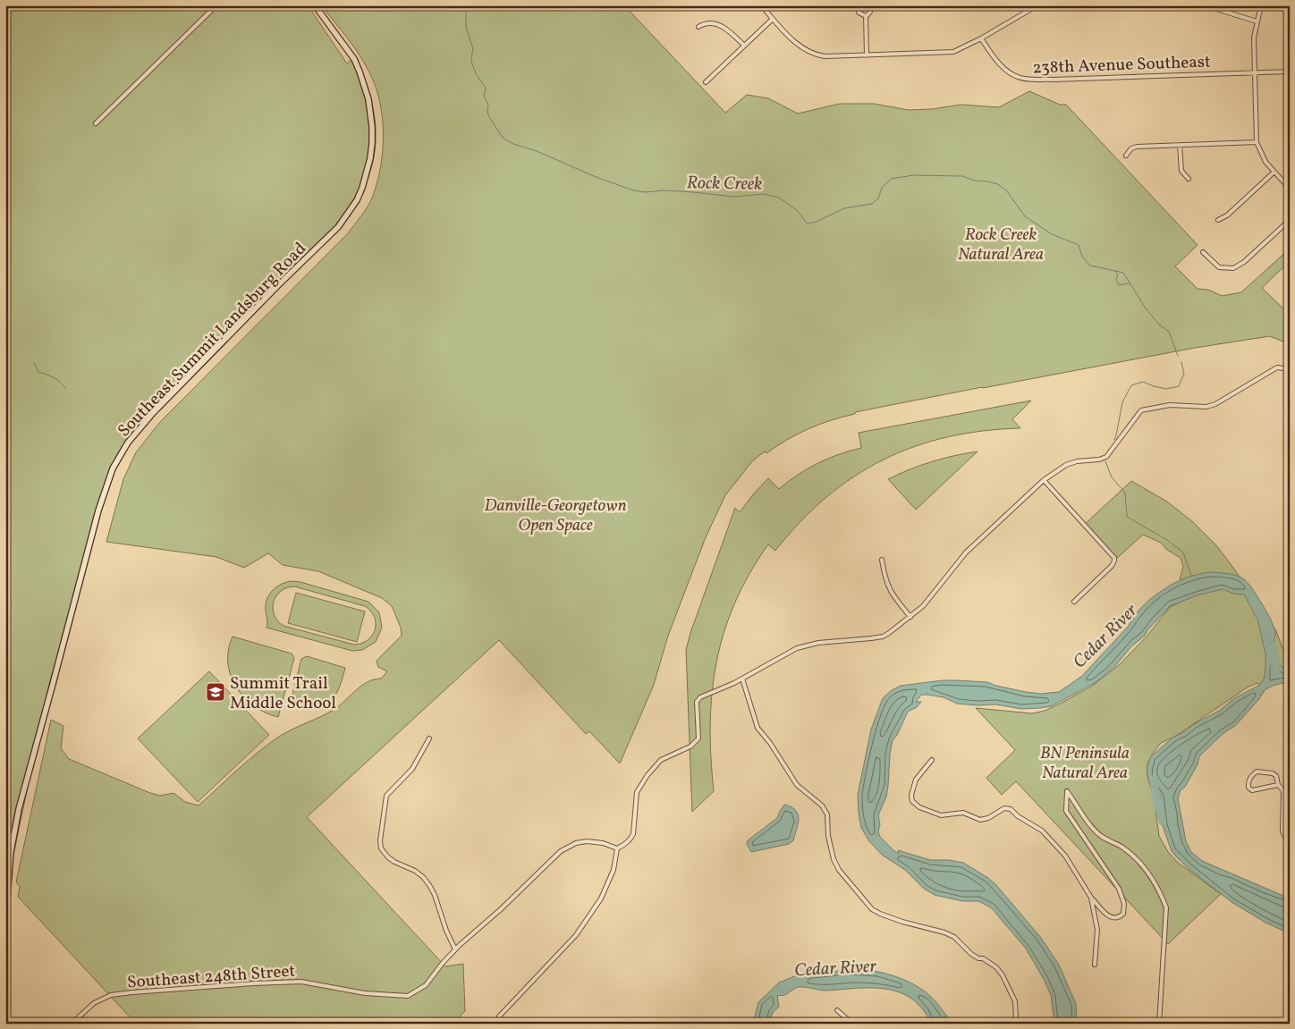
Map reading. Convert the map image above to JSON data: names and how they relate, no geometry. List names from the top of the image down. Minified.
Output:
{"streets":{"street":["238th Avenue Southeast","Southeast Summit Landsburg Road","Southeast 248th Street"]},"water":["Rock Creek","Cedar River"],"parks":["Rock Creek Natural Area","Danville-Georgetown Open Space","BN Peninsula Natural Area"],"places":{"school or university":["Summit Trail Middle School"]}}
